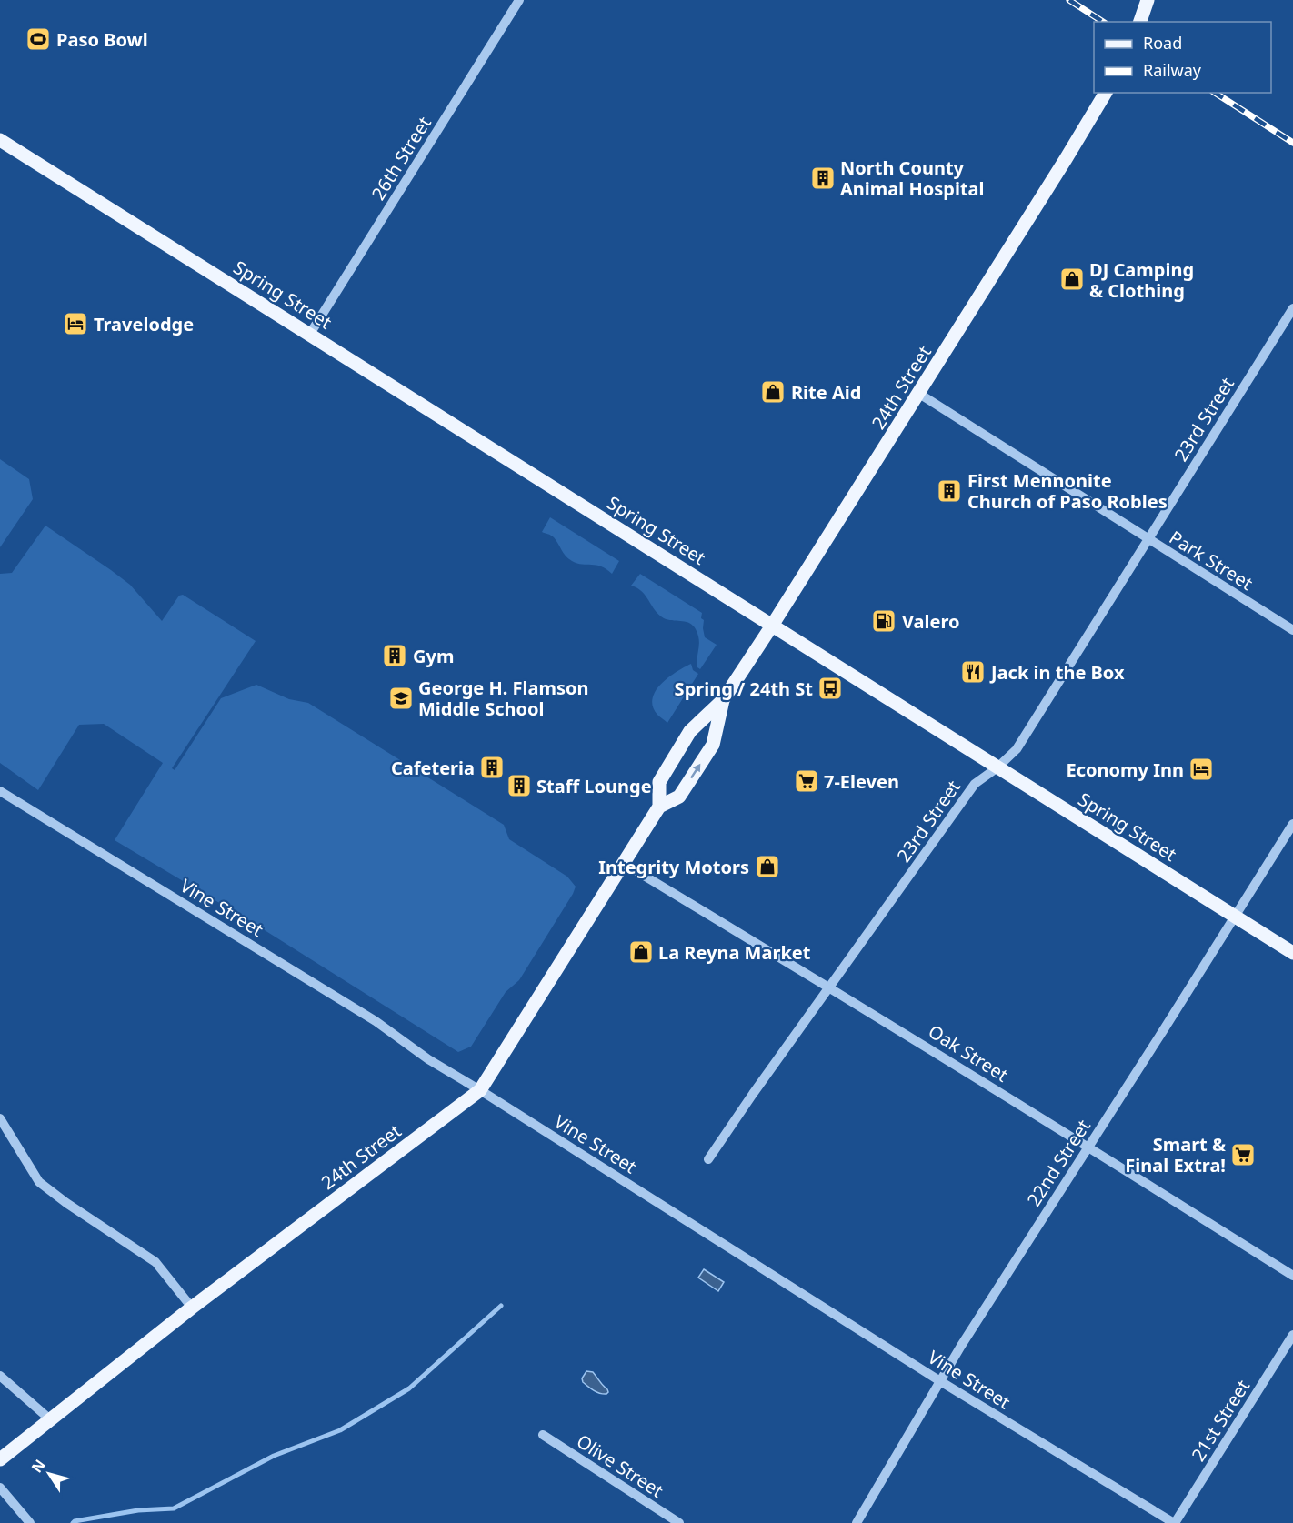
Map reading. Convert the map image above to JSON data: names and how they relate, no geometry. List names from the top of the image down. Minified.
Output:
{"streets":{"main road":["Spring Street","24th Street"],"street":["26th Street","23rd Street","Park Street","Vine Street","Oak Street","22nd Street","21st Street","Olive Street"]},"crossings":[["26th Street","Spring Street"],["Spring Street","24th Street"],["Spring Street","23rd Street"],["Spring Street","22nd Street"],["24th Street","Park Street"],["24th Street","Vine Street"],["24th Street","Oak Street"],["23rd Street","Park Street"],["23rd Street","Oak Street"],["Vine Street","22nd Street"],["Vine Street","21st Street"],["Oak Street","22nd Street"]],"places":{"sports":["Paso Bowl"],"building":["North County Animal Hospital","First Mennonite Church of Paso Robles","Gym","Cafeteria","Staff Lounge"],"shop":["DJ Camping & Clothing","Rite Aid","Integrity Motors","La Reyna Market"],"hotel":["Travelodge","Economy Inn"],"fuel station":["Valero"],"restaurant":["Jack in the Box"],"bus stop":["Spring / 24th St"],"school or university":["George H. Flamson Middle School"],"supermarket":["7-Eleven","Smart & Final Extra!"]},"legend":["Road","Railway"],"north":"top left"}
